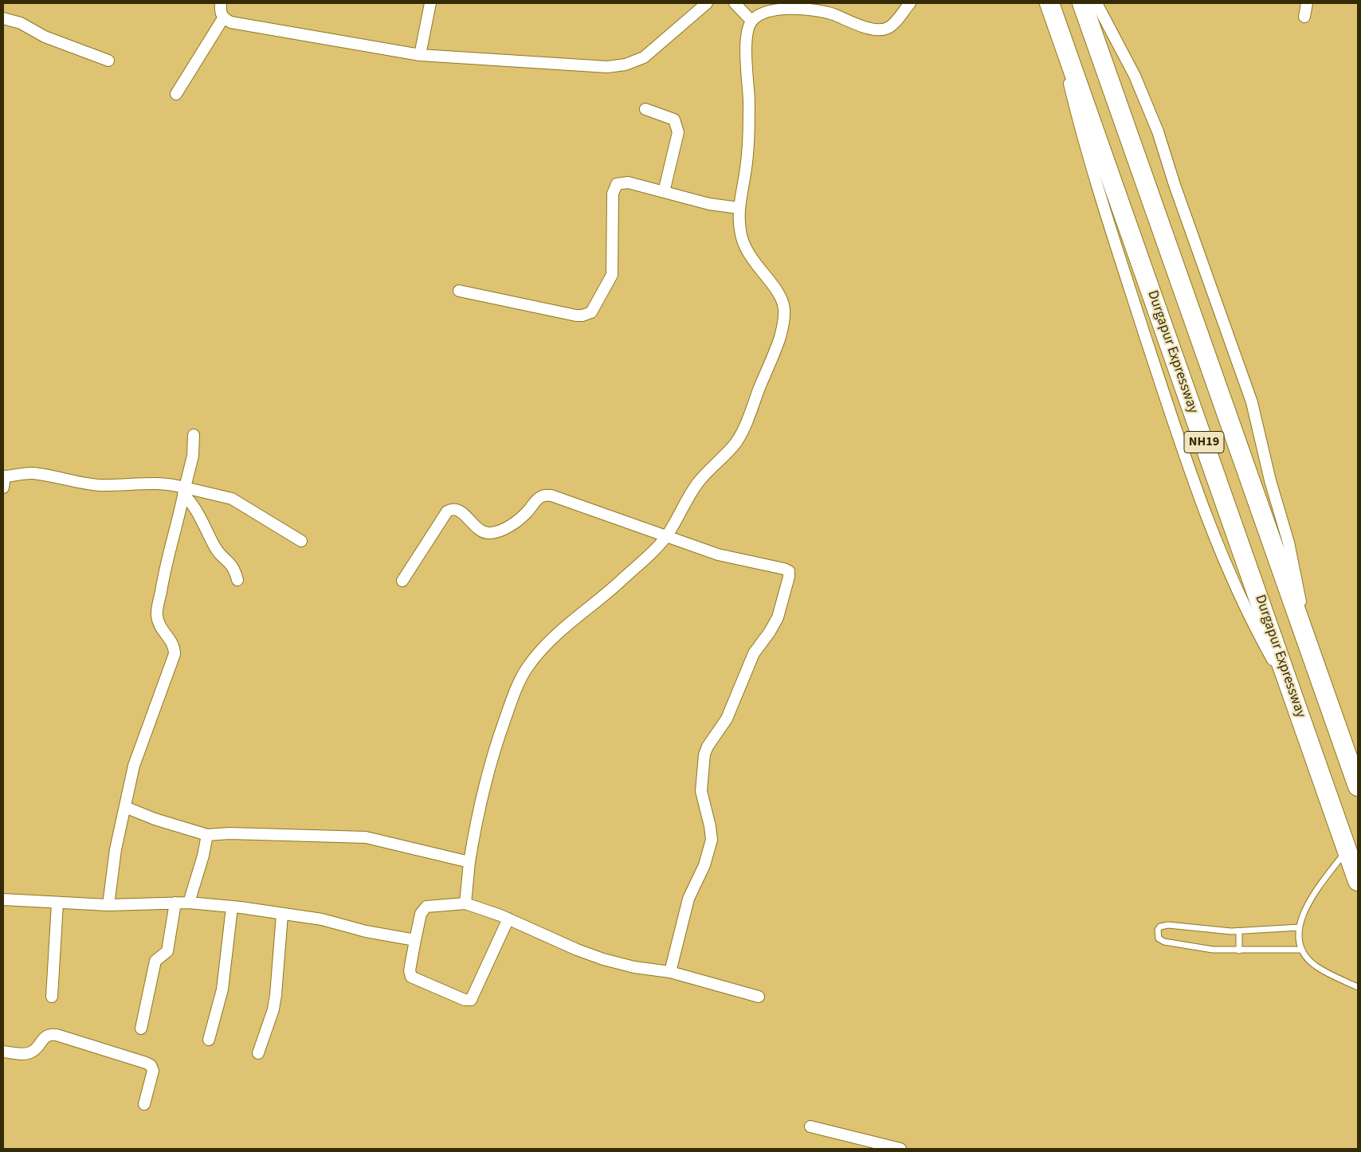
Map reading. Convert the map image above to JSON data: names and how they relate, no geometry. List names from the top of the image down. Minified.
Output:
{"streets":{"highway":["Durgapur Expressway","NH19"]}}
